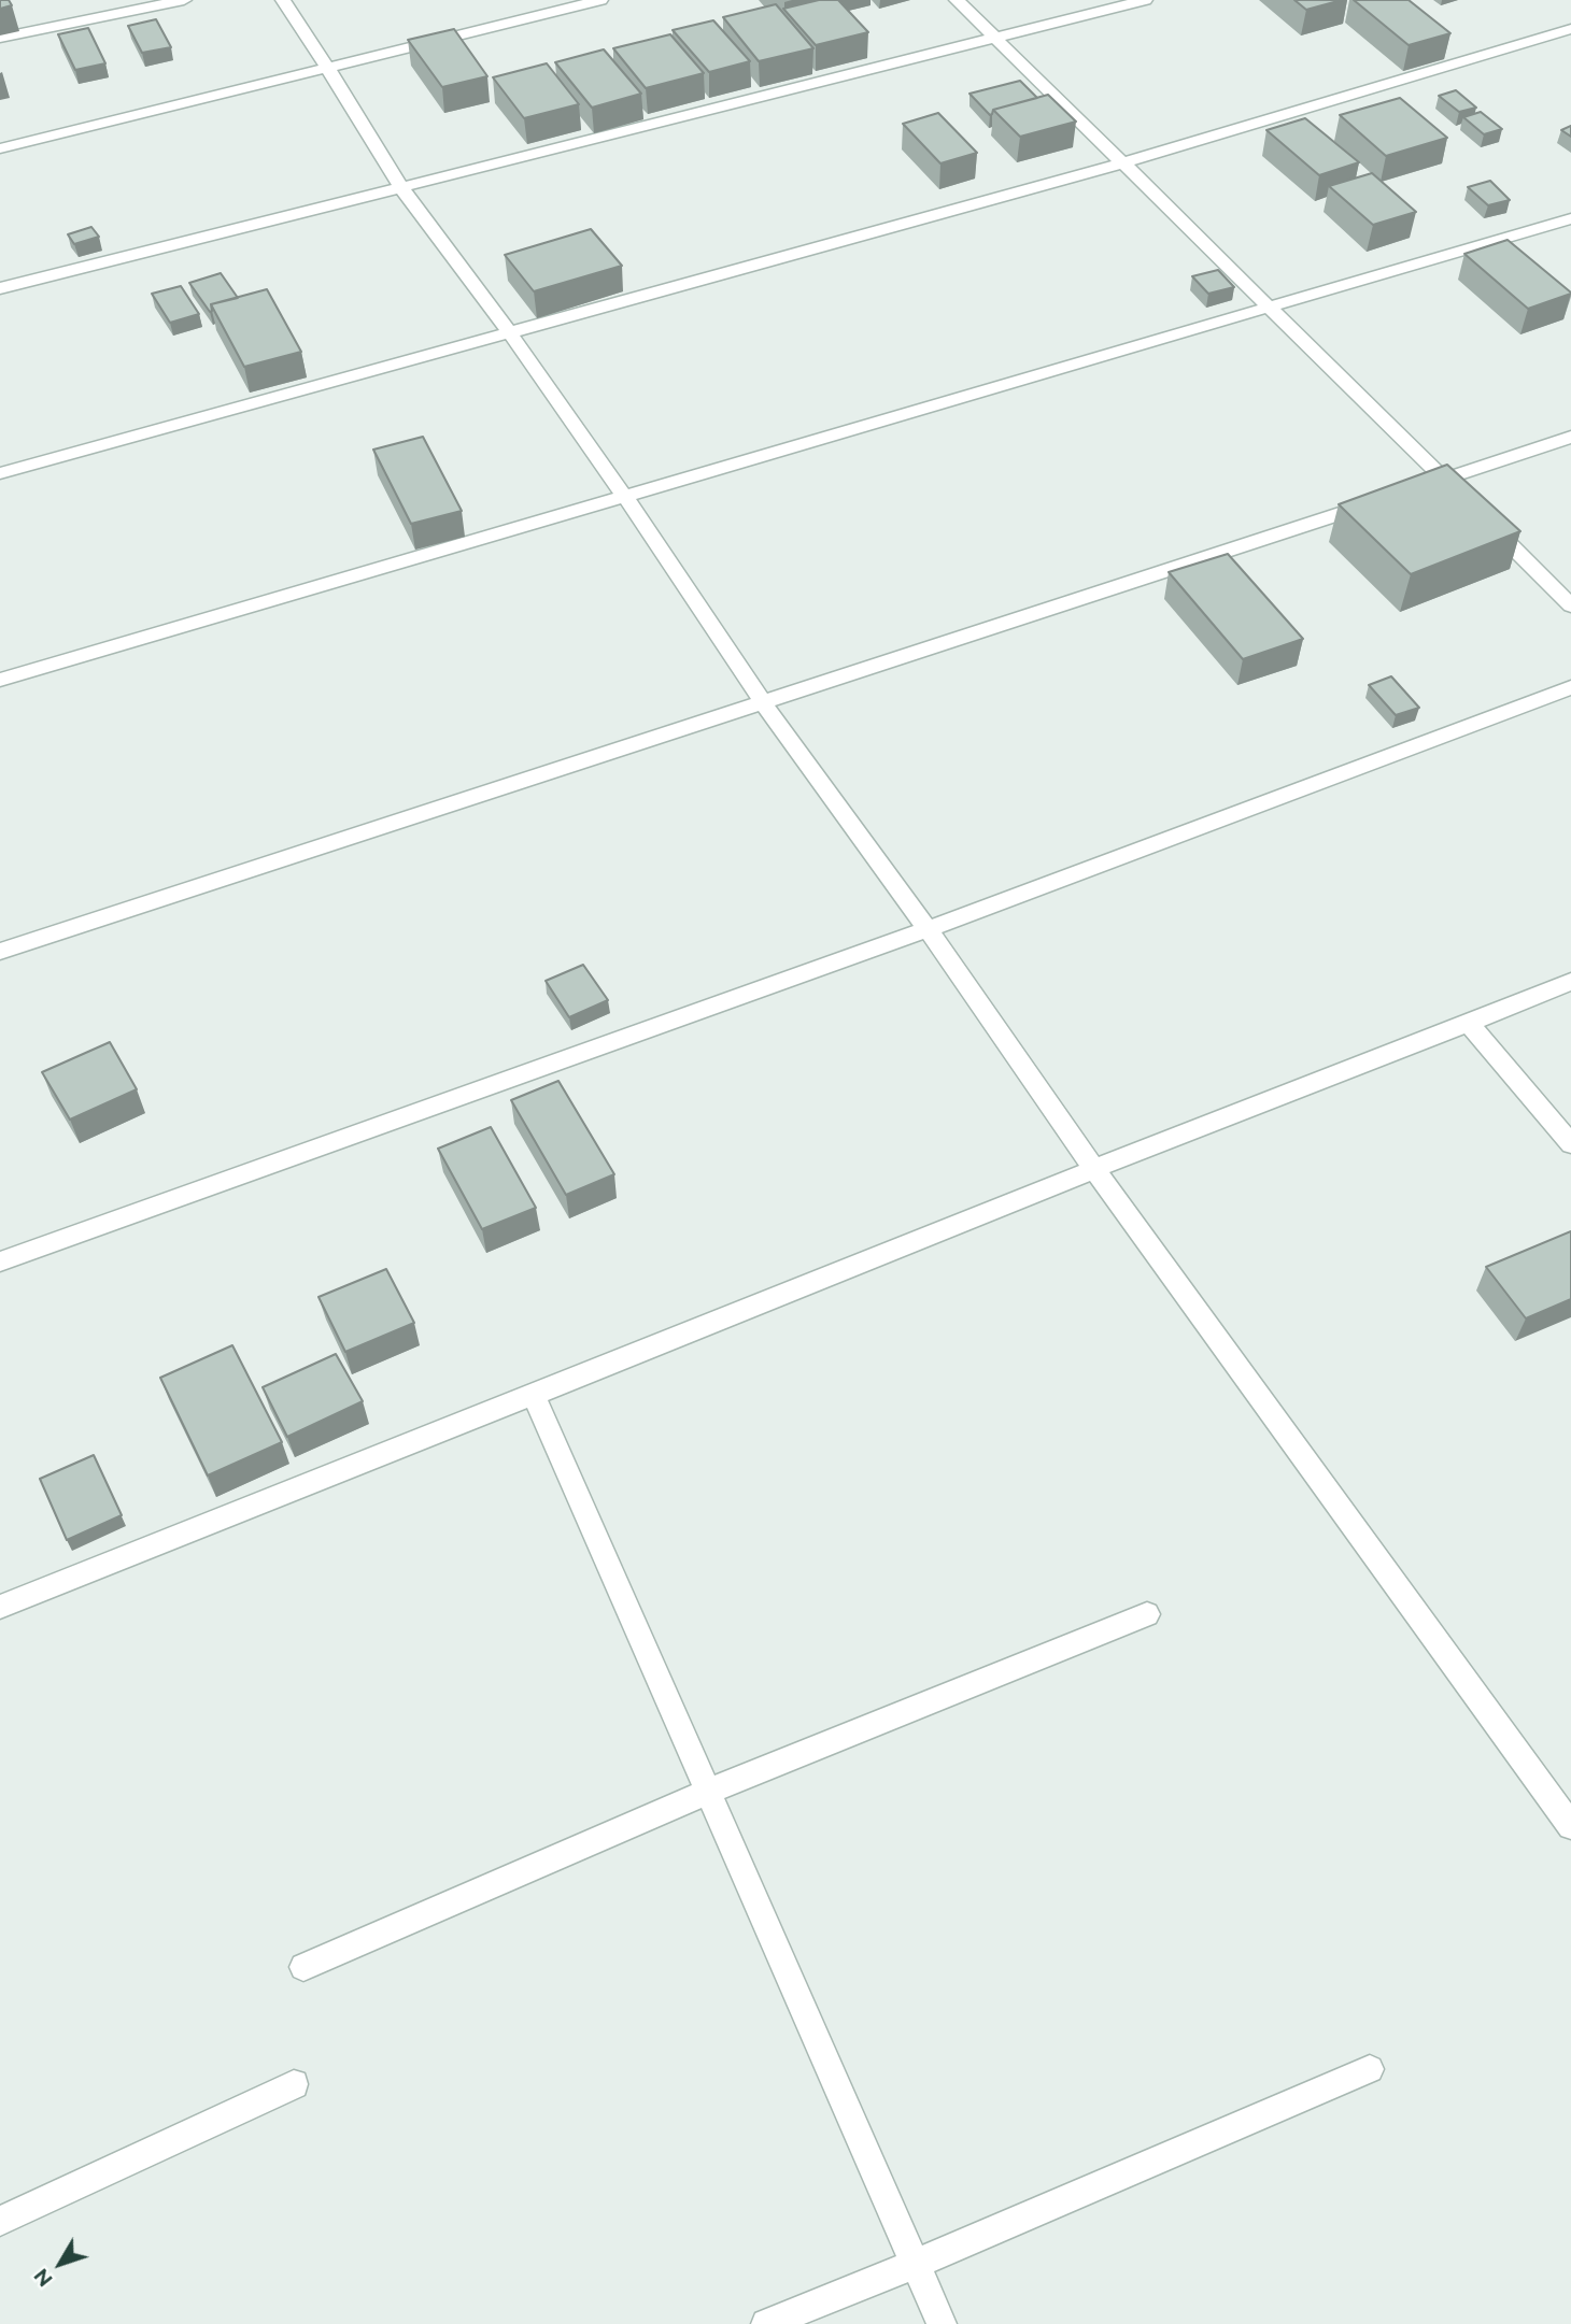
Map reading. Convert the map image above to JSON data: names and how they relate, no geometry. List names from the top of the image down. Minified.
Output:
{"north":"bottom left"}
